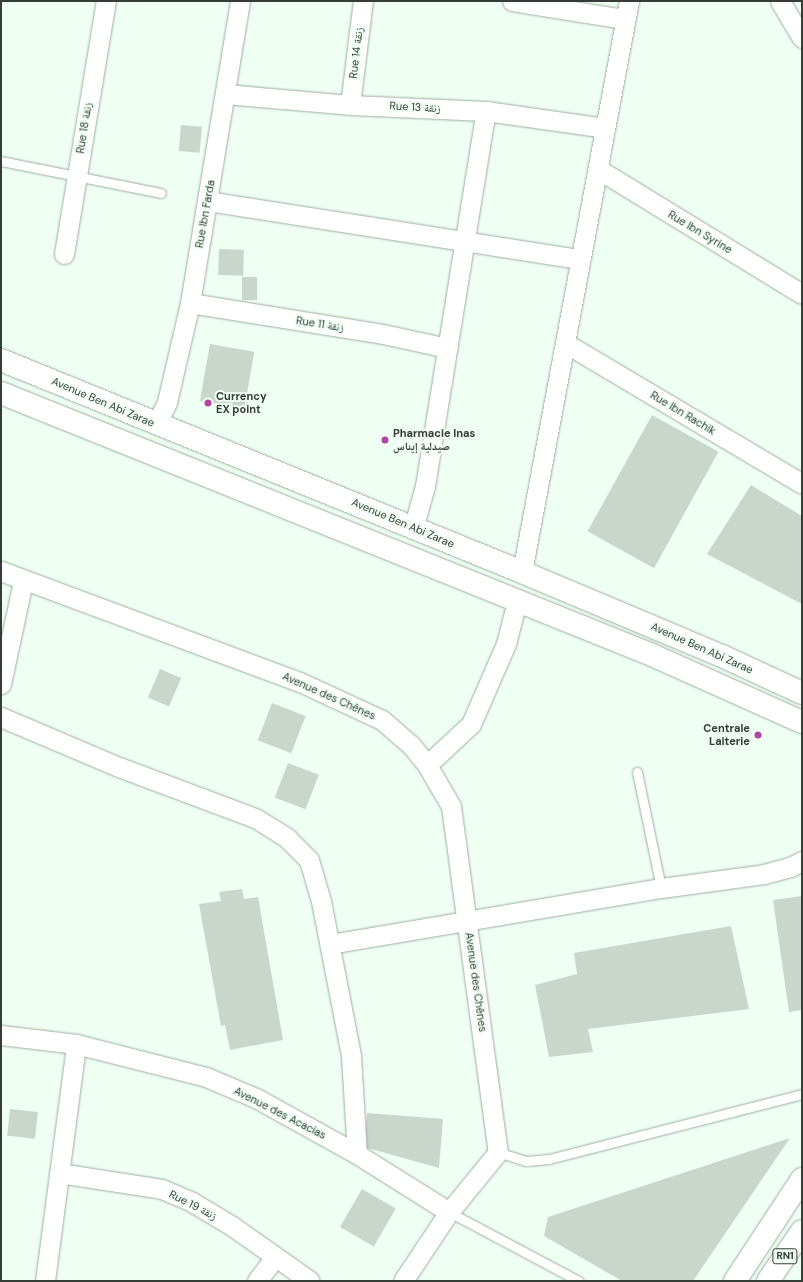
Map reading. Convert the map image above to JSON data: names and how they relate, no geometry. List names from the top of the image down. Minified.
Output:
{"streets":{"main road":["Avenue Ben Abi Zarae","RN1"],"street":["Rue 14 زنقة","Rue 13 زنقة","Rue 18 زنقة","Rue Ibn Farda","Rue Ibn Syrine","Rue 11 زنقة","Rue Ibn Rachik","Avenue des Chênes","Avenue des Acacias","Rue 19 زنقة"]},"crossings":[["Rue 14 زنقة","Rue 13 زنقة"],["Rue 13 زنقة","Rue Ibn Farda"],["Rue Ibn Farda","Rue 11 زنقة"],["Rue Ibn Farda","Avenue Ben Abi Zarae"]],"places":["Currency EX point","Pharmacie Inas صيدلية إيناس","Centrale Laiterie"]}
